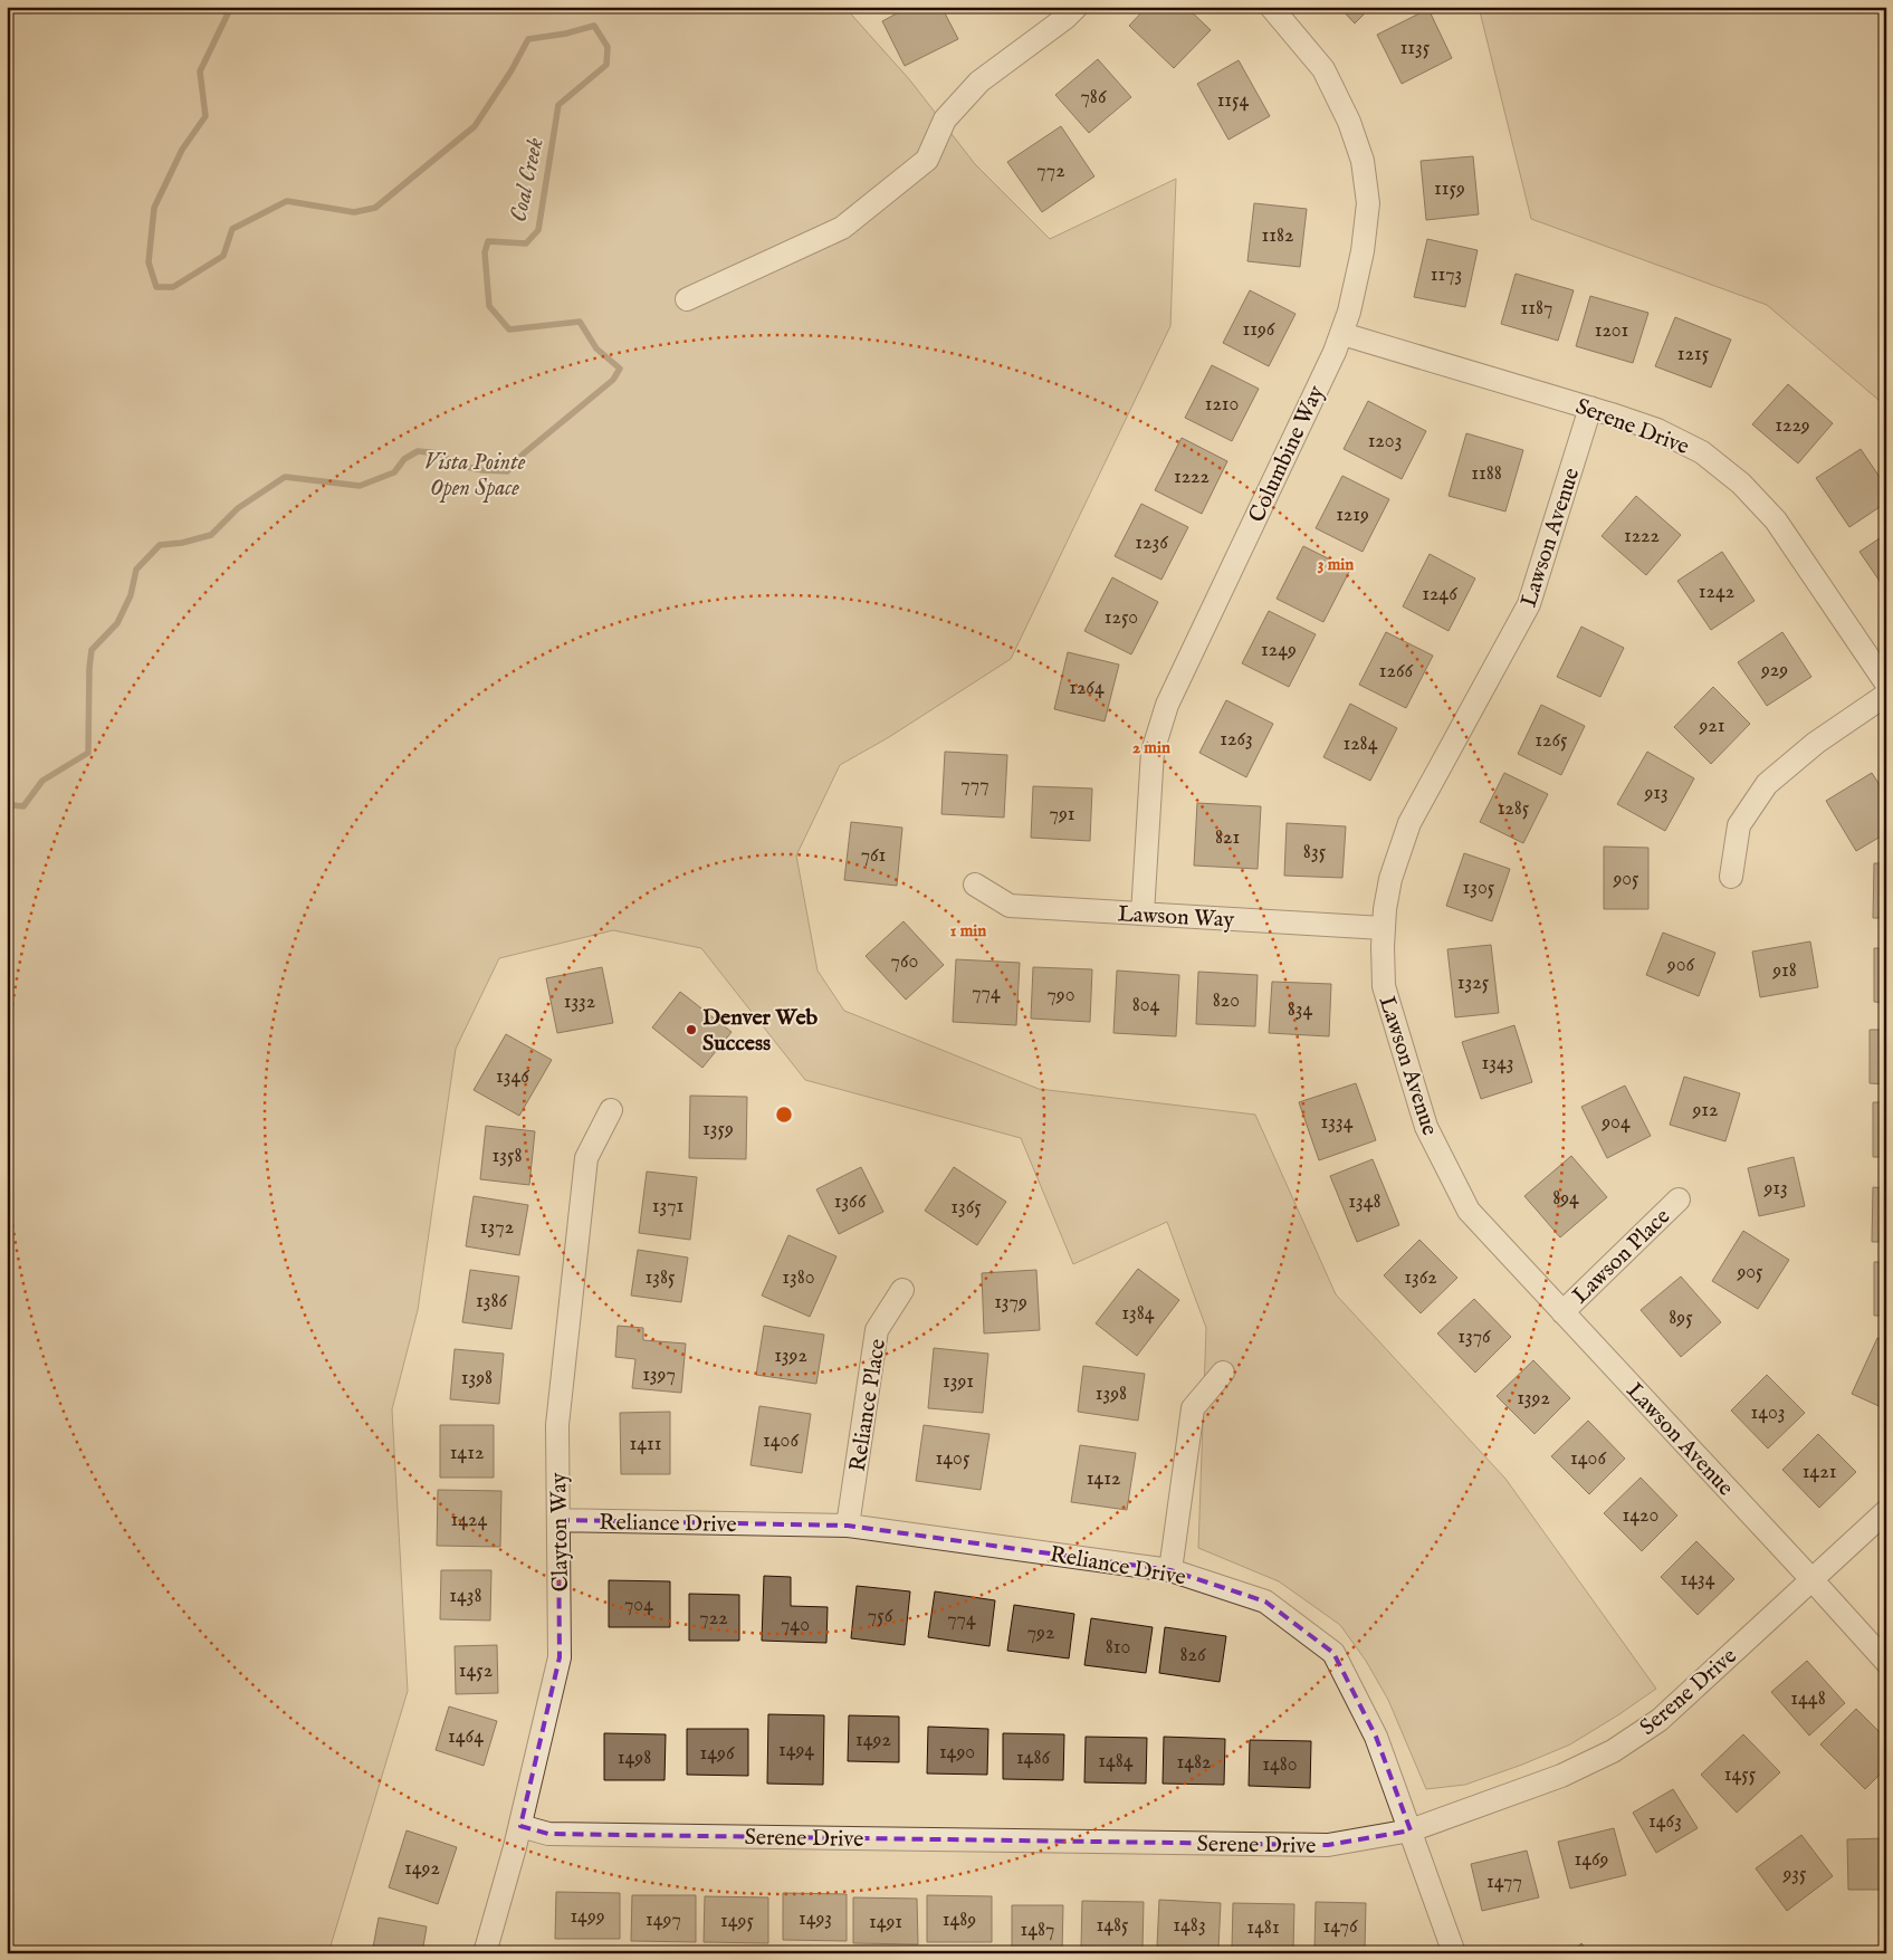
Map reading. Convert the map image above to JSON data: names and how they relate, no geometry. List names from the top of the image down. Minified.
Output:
{"streets":{"street":["Serene Drive","Columbine Way","Lawson Avenue","Lawson Way","Lawson Place","Reliance Place","Reliance Drive","Clayton Way"]},"crossings":[["Serene Drive","Columbine Way"],["Serene Drive","Lawson Avenue"],["Serene Drive","Reliance Drive"],["Serene Drive","Clayton Way"],["Columbine Way","Lawson Way"],["Lawson Avenue","Lawson Way"],["Lawson Avenue","Lawson Place"],["Reliance Place","Reliance Drive"],["Reliance Drive","Clayton Way"]],"water":["Coal Creek"],"parks":["Vista Pointe Open Space"],"places":["Denver Web Success"],"house_numbers":["1135","786","1154","772","1159","1182","1173","1187","1196","1201","1215","1210","1229","1203","1188","1222","1219","1222","1236","1242","1246","1250","1249","929","1266","1264","921","1263","1265","1284","777","913","1285","791","821","835","761","905","1305","760","906","918","1325","774","790","820","1332","804","834","1343","1346","912","1334","904","1359","1358","913","894","1366","1348","1371","1365","1372","905","1385","1380","1362","1386","1379","1384","895","1376","1392","1397","1398","1391","1398","1392","1403","1406","1411","1412","1405","1406","1421","1412","1420","1424","1434","1438","704","756","722","774","740","792","810","826","1452","1448","1464","1492","1494","1490","1496","1498","1486","1484","1482","1480","1455","1463","1469","1492","935","1477","1499","1493","1497","1489","1495","1491","1485","1483","1476","1481","1487"],"rings":["3 min","2 min","1 min"]}
